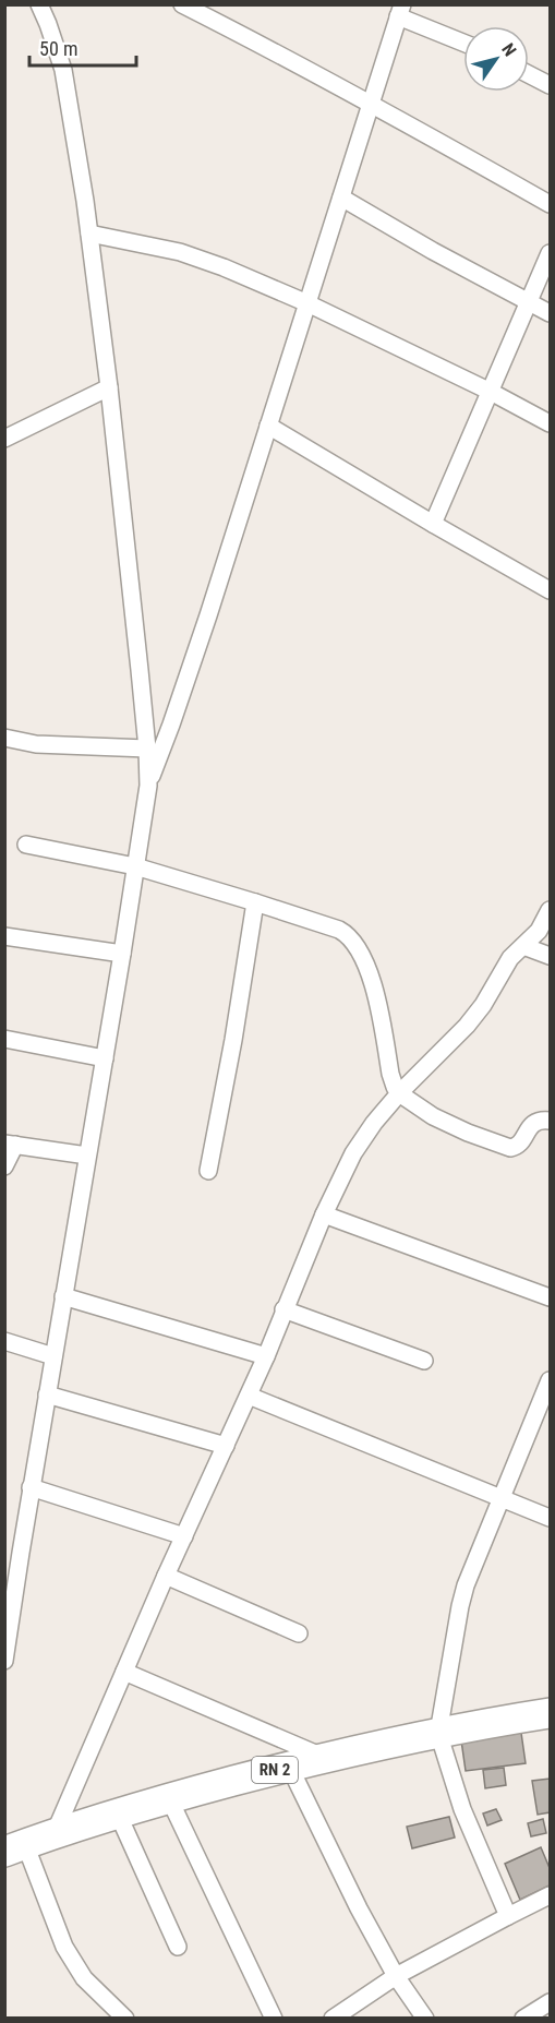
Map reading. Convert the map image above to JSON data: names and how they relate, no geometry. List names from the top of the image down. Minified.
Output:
{"streets":{"highway":["RN 2"]},"scale_bar":"50 m","north":"top right"}
